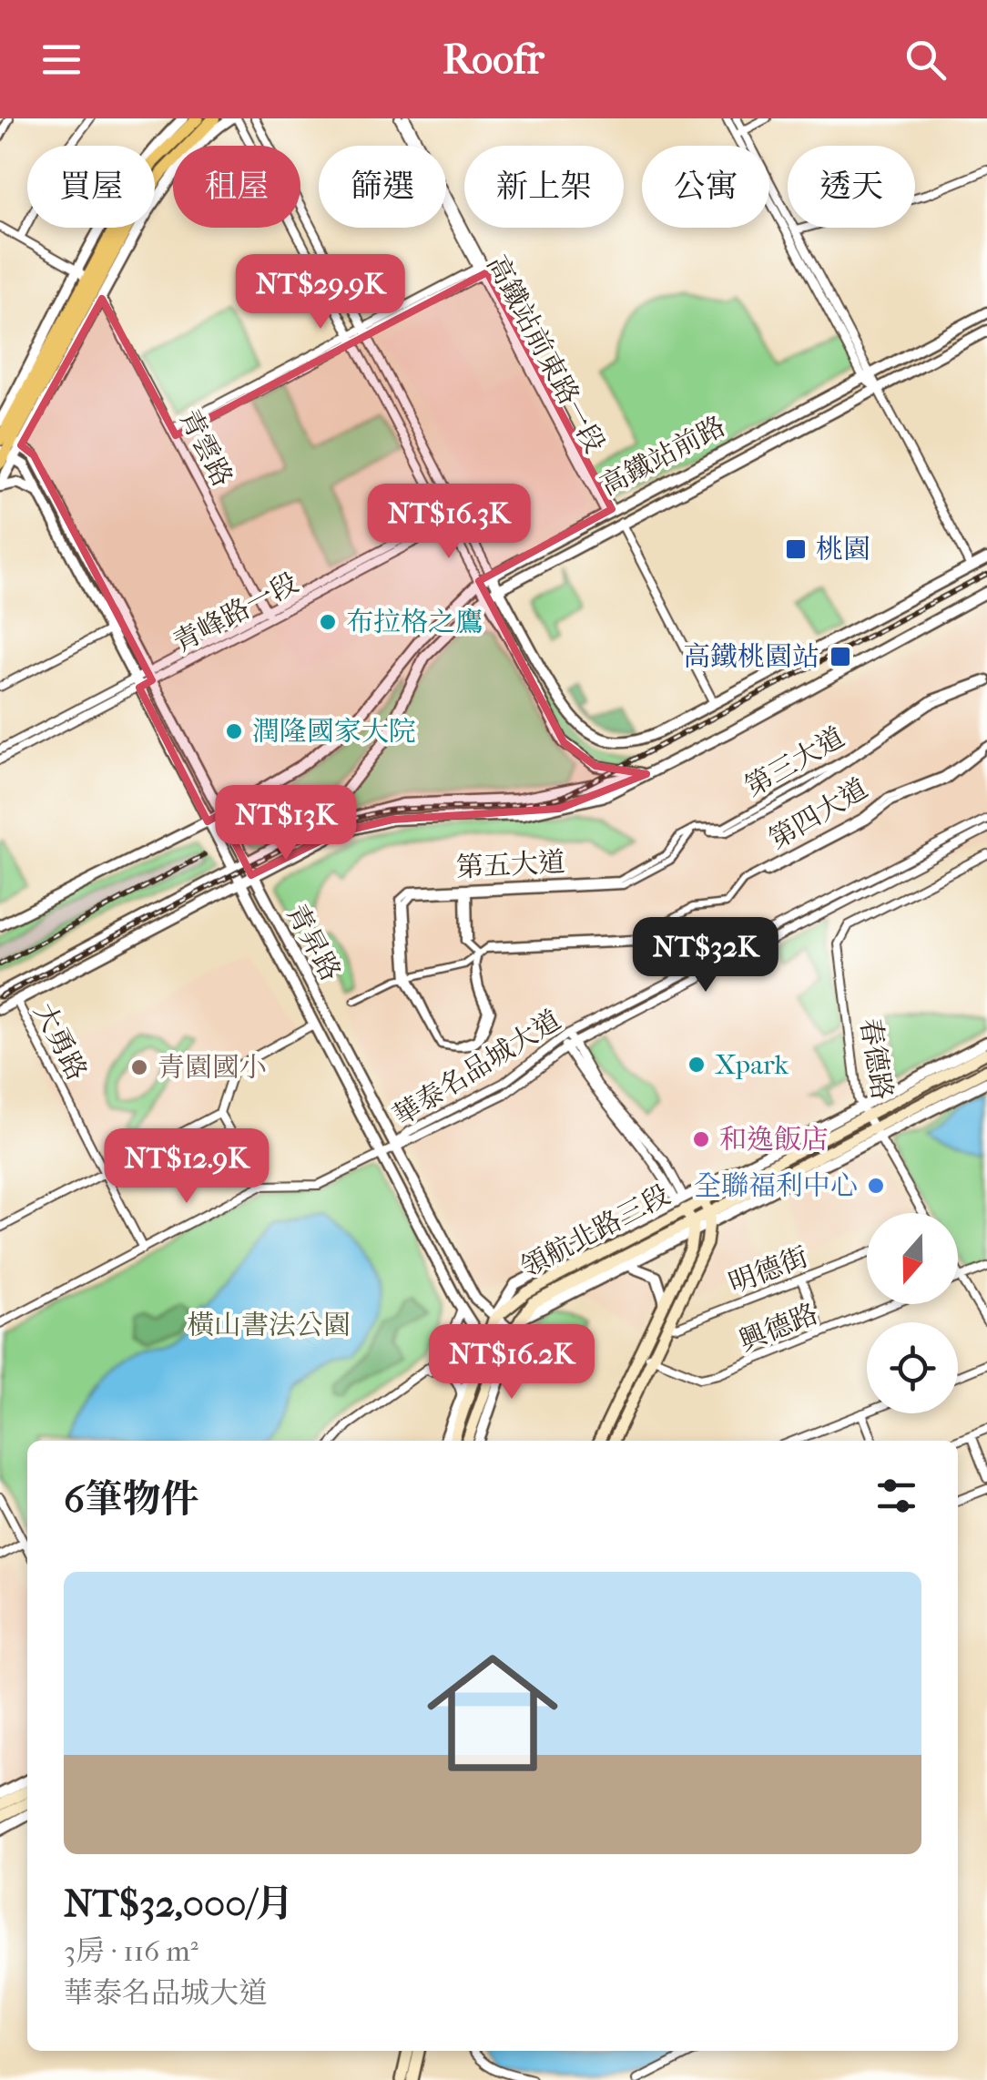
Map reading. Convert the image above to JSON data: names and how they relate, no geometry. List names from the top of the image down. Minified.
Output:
{"streets":{"main road":["領航北路三段"],"street":["高鐵站前東路一段","青雲路","高鐵站前路","青峰路一段","第三大道","第四大道","第五大道","青昇路","大勇路","春德路","華泰名品城大道","明德街","興德路"]},"crossings":[["高鐵站前東路一段","高鐵站前路"],["青雲路","青峰路一段"],["高鐵站前路","青昇路"],["青峰路一段","青昇路"],["第三大道","第五大道"],["青昇路","華泰名品城大道"],["青昇路","領航北路三段"],["春德路","領航北路三段"]],"parks":["橫山書法公園"],"places":{"transit":["桃園","高鐵桃園站"],"other":["布拉格之鷹","潤隆國家大院","Xpark","青園國小","和逸飯店","全聯福利中心"]},"north":"bottom","page":{"header":"Roofr","chip":["買屋","租屋","篩選","新上架","公寓","透天"],"price":["NT$29.9K","NT$16.3K","NT$13K","NT$32K","NT$12.9K","NT$16.2K"],"heading":"6筆物件","list":[{"name":"NT$32,000/月","note":"3房 · 116 m² · 華泰名品城大道"}]}}
